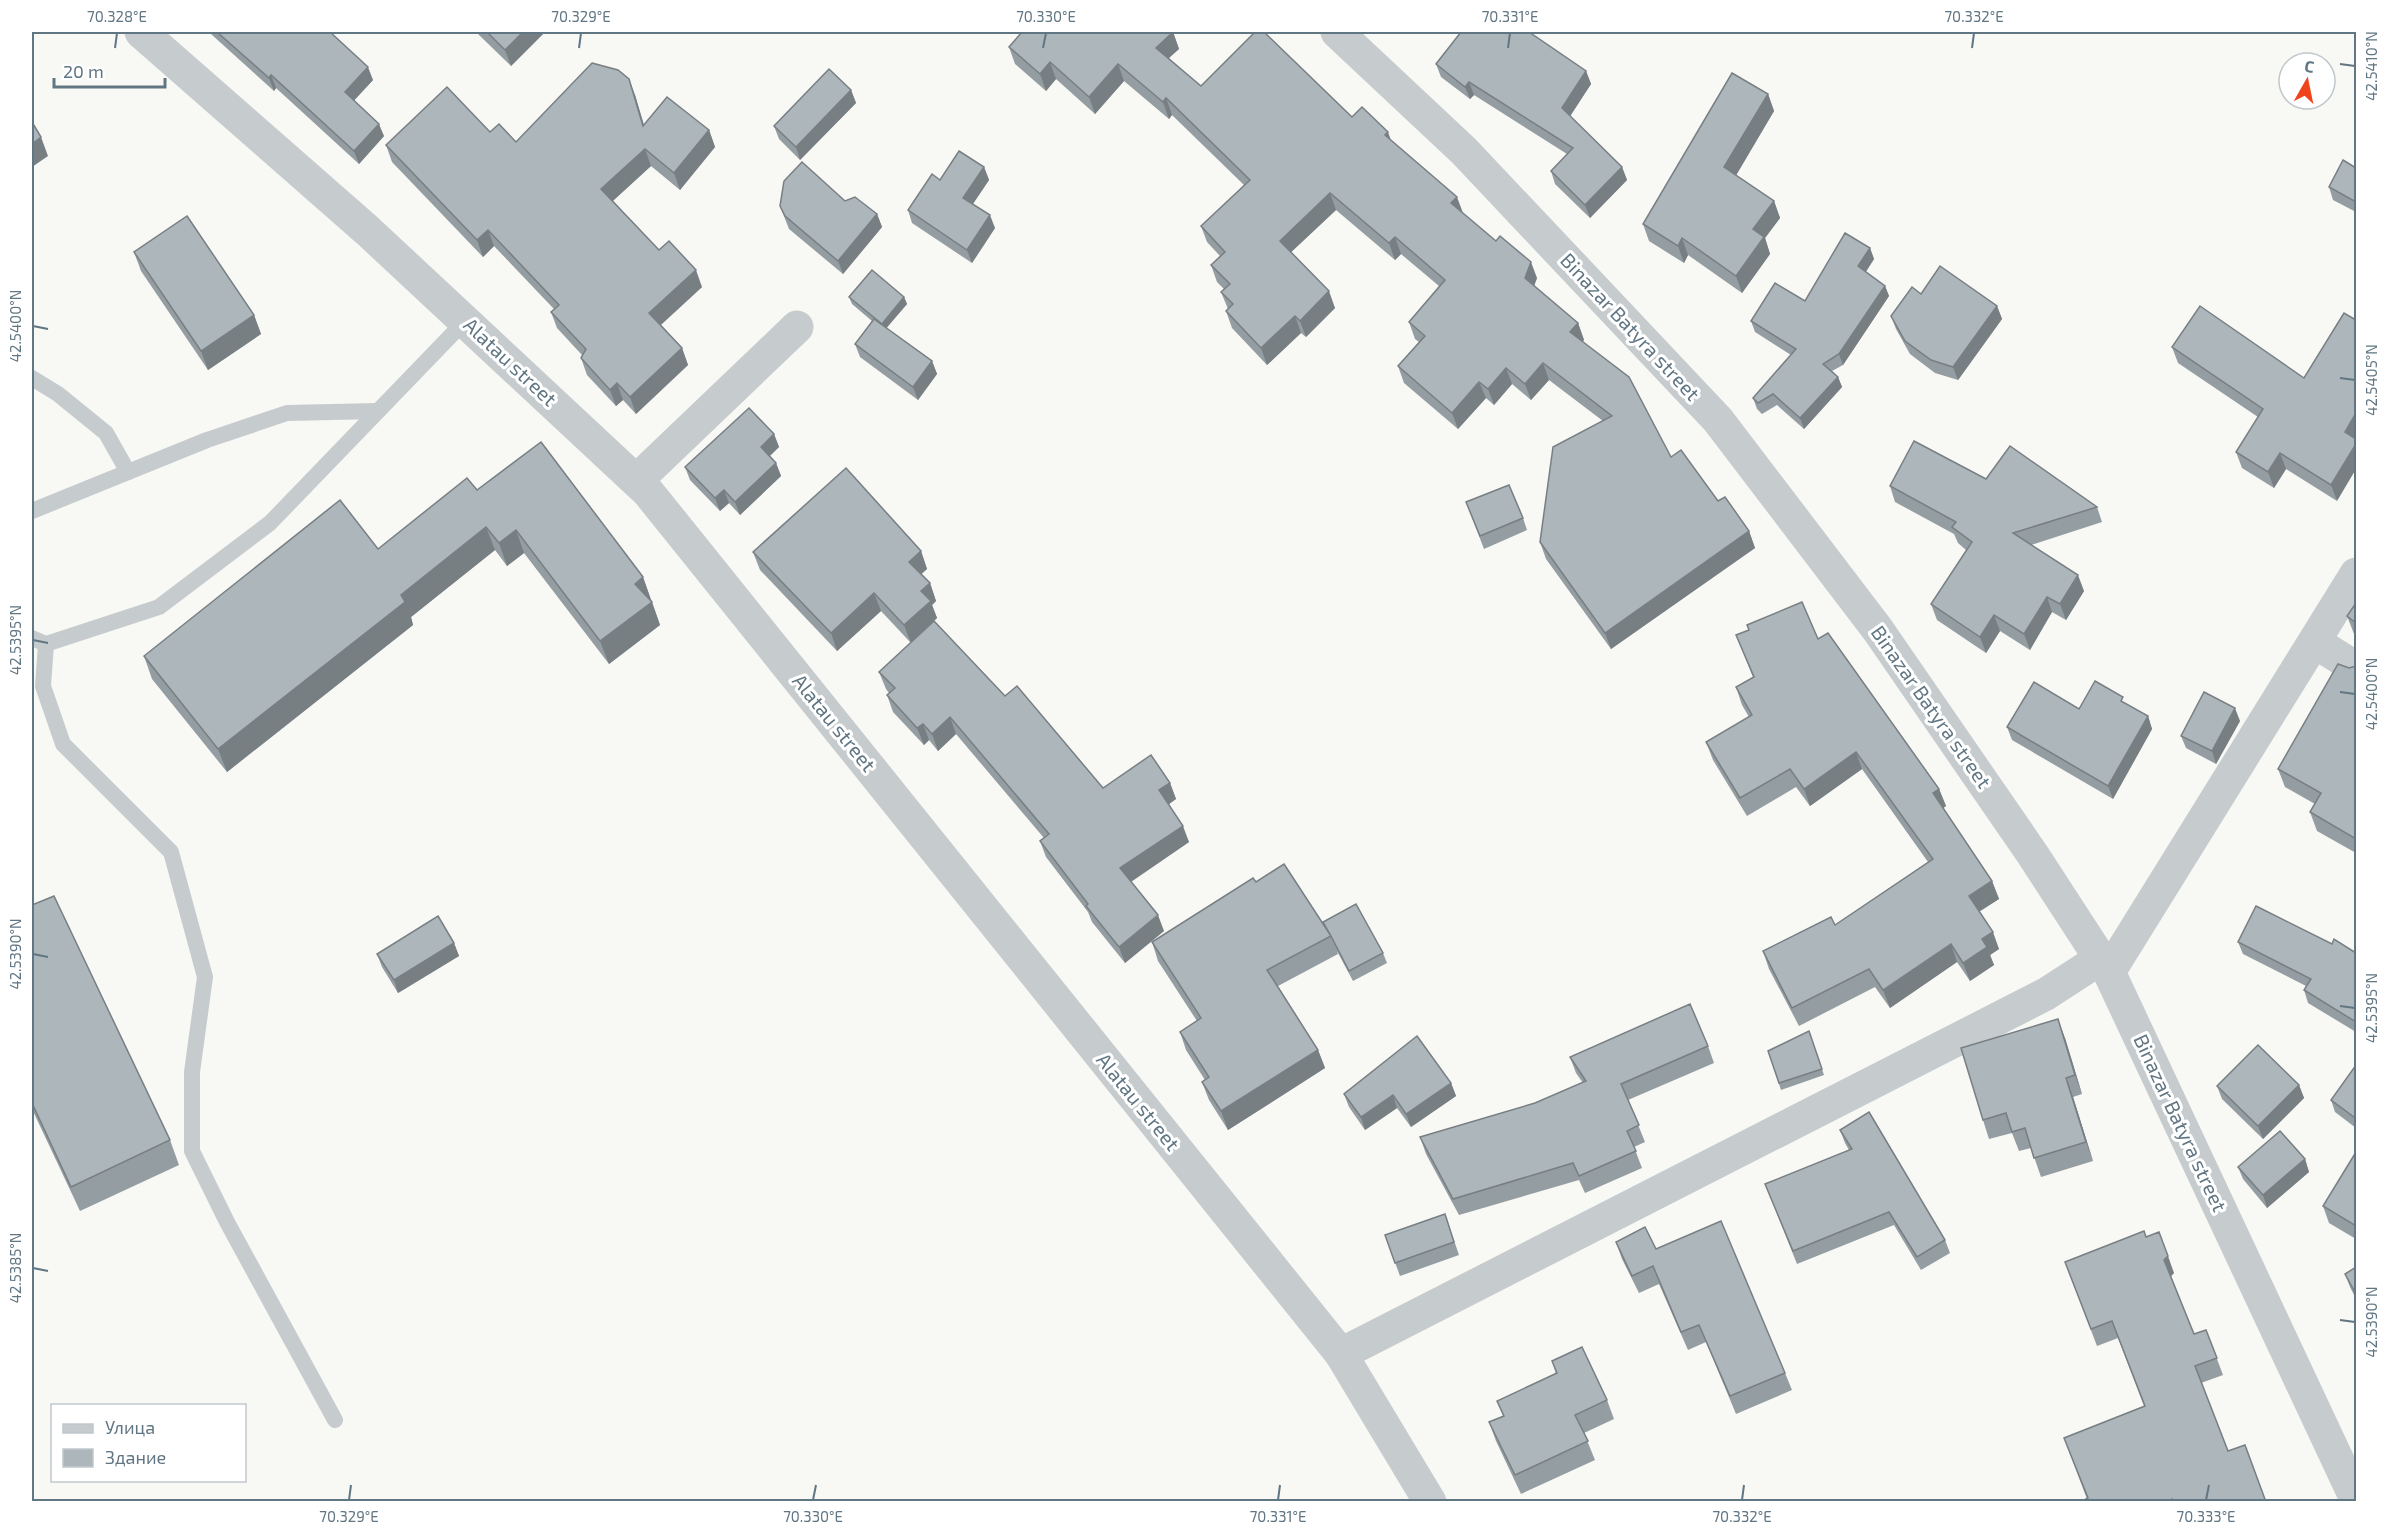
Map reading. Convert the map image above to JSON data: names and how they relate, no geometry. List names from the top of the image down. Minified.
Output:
{"streets":{"street":["Binazar Batyra street","Alatau street"]},"legend":["Улица","Здание"],"scale_bar":"20 m","north":"top","coordinates":["70.328°E","70.329°E","70.330°E","70.331°E","70.332°E","42.5410°N","42.5400°N","42.5405°N","42.5395°N","42.5390°N","42.5385°N","70.333°E"]}
